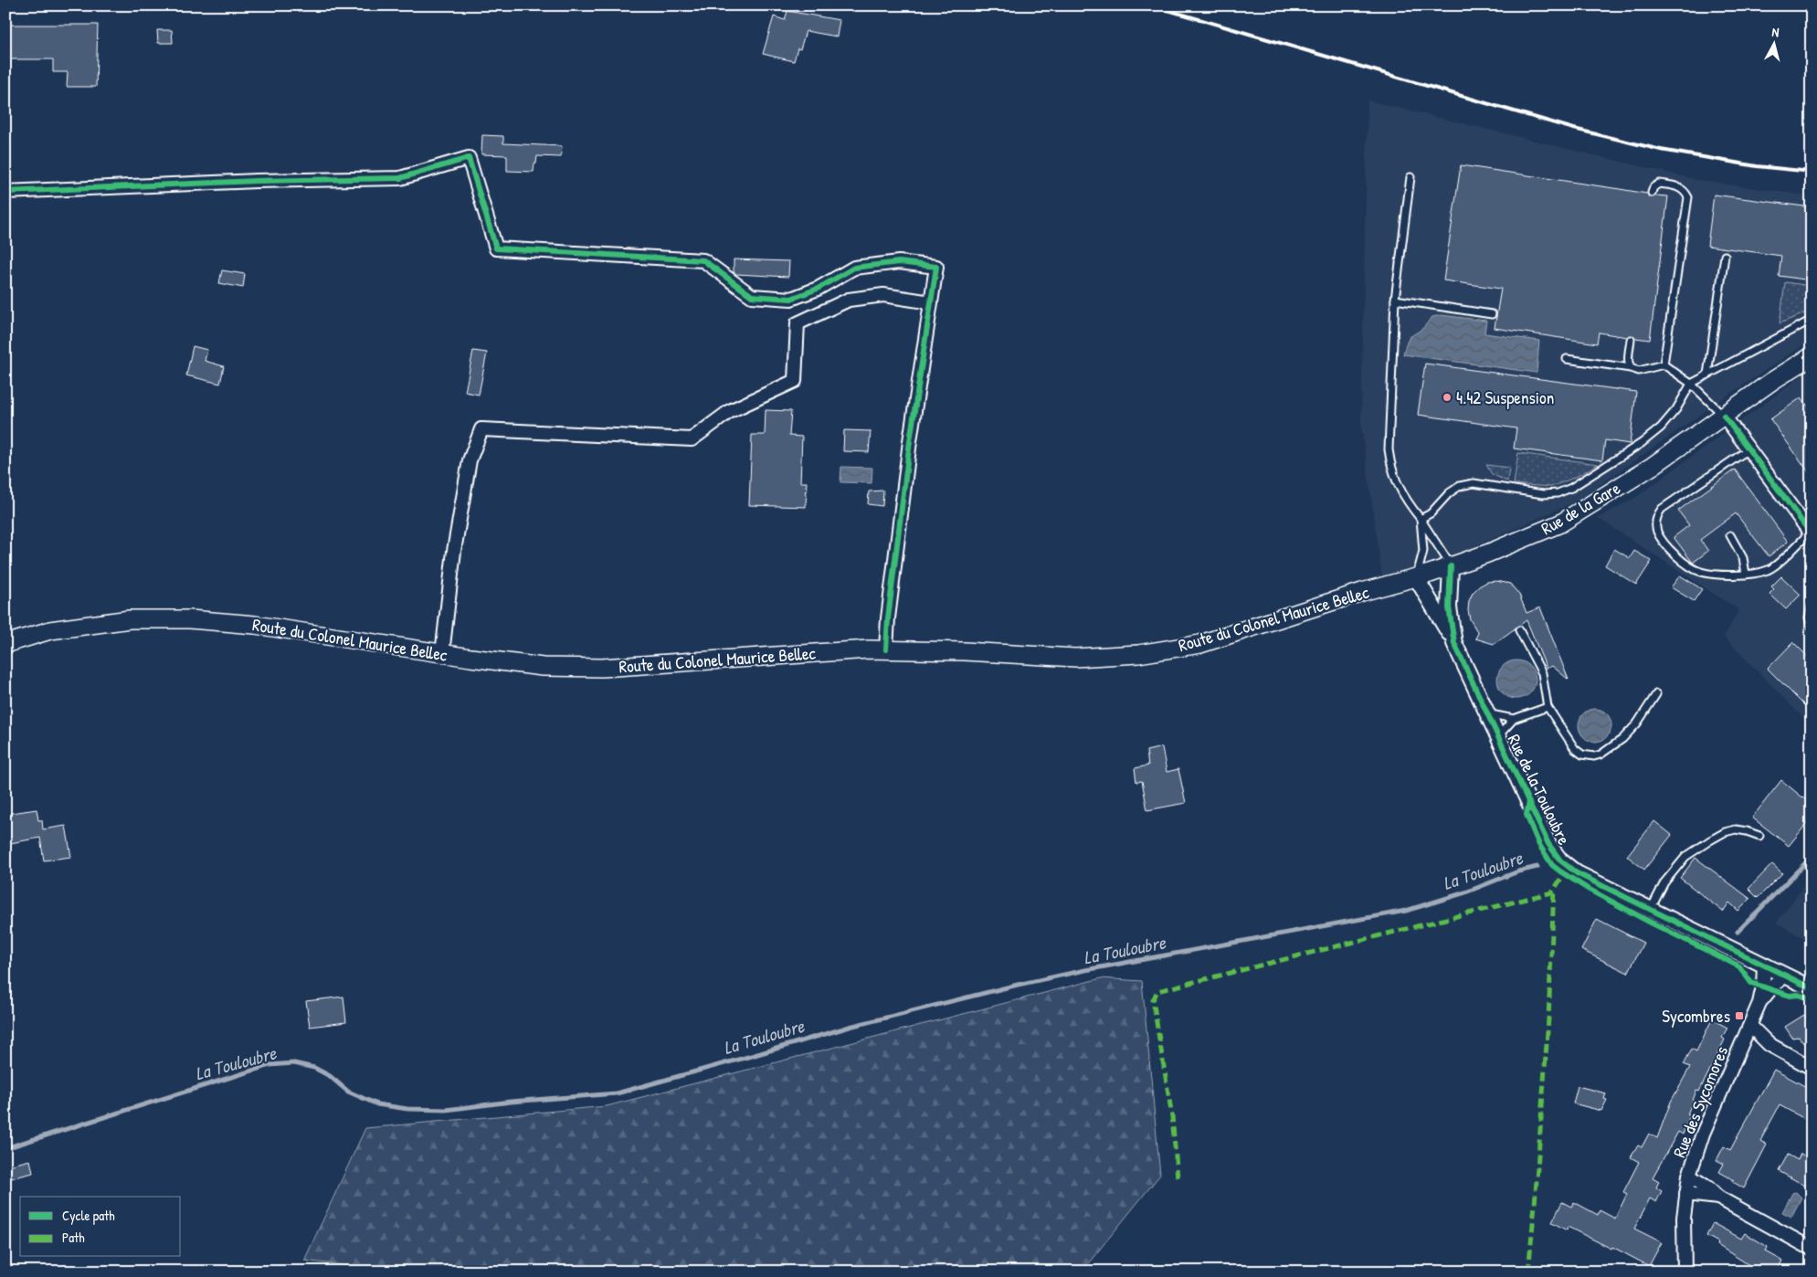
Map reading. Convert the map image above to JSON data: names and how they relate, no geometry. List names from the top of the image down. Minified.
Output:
{"streets":{"main road":["Rue de la Gare","Route du Colonel Maurice Bellec"],"street":["Rue de la Touloubre","Rue des Sycomores"]},"crossings":[["Rue de la Gare","Route du Colonel Maurice Bellec"],["Rue de la Gare","Rue de la Touloubre"]],"water":["La Touloubre"],"places":{"other":["4.42 Suspension"],"transit":["Sycombres"]},"legend":["Cycle path","Path"],"north":"top"}
